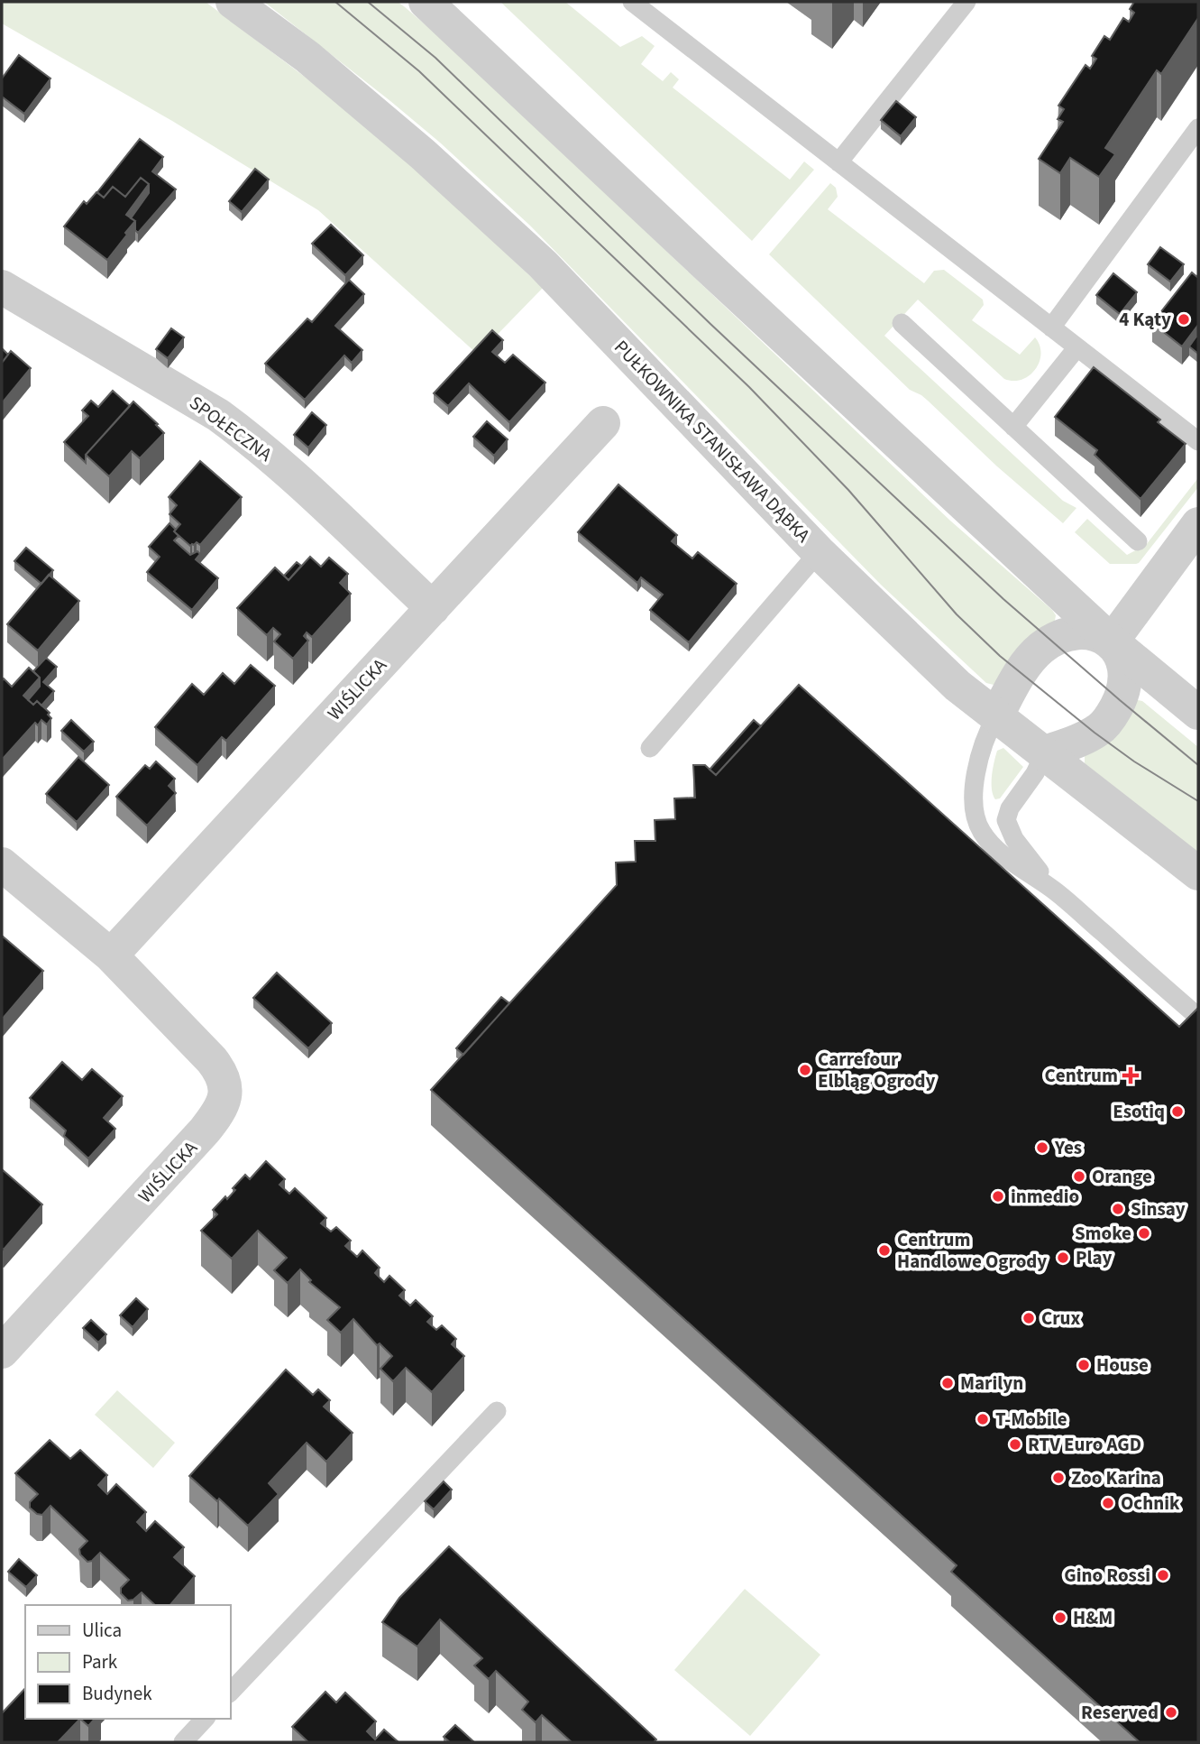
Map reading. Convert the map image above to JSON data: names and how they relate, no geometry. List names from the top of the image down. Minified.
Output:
{"streets":{"street":["SPOŁECZNA","PUŁKOWNIKA STANISŁAWA DĄBKA","WIŚLICKA"]},"crossings":[["SPOŁECZNA","WIŚLICKA"]],"places":{"other":["4 Kąty","Carrefour Elbląg Ogrody","Esotiq","Yes","Orange","inmedio","Sinsay","Smoke","Centrum Handlowe Ogrody","Play","Crux","House","Marilyn","T-Mobile","RTV Euro AGD","Zoo Karina","Ochnik","Gino Rossi","H&M","Reserved"],"health":["Centrum"]},"legend":["Ulica","Park","Budynek"]}
